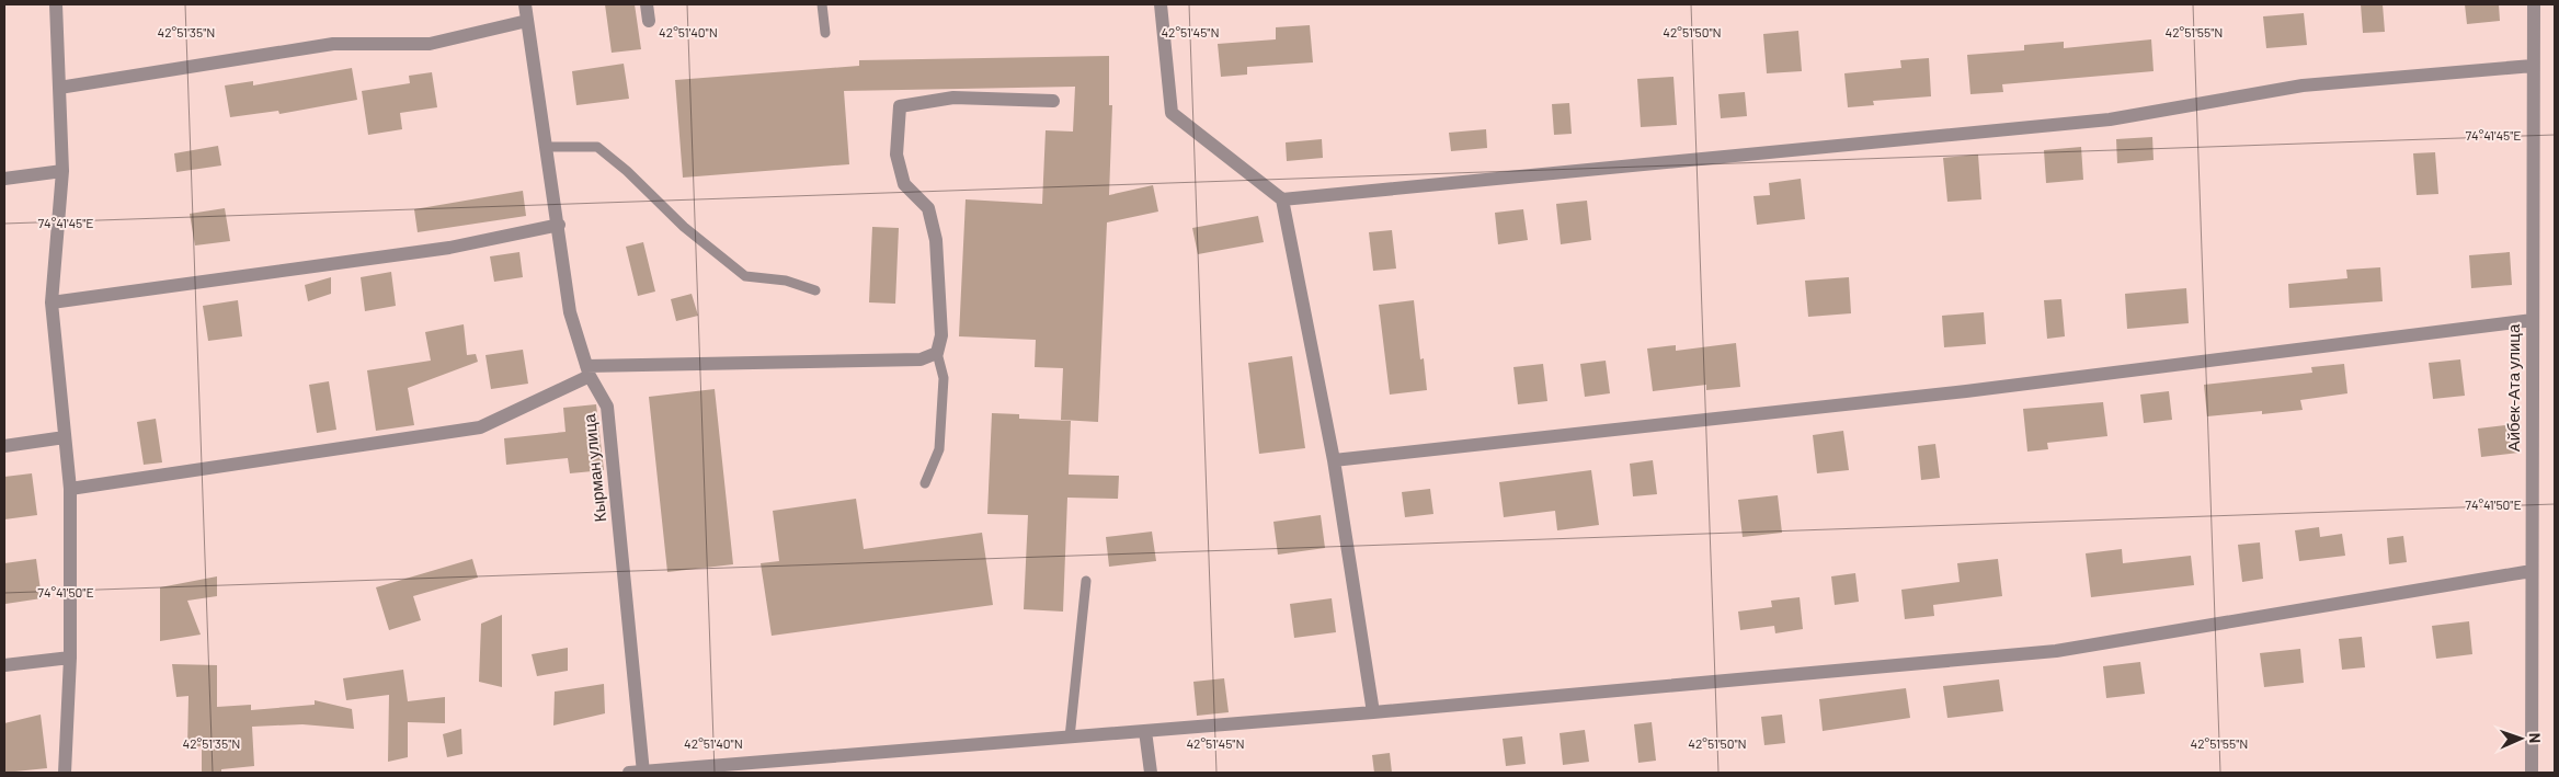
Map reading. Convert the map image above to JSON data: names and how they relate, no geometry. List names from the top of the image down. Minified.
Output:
{"streets":{"street":["Айбек-Ата улица","Кырман улица"]},"north":"right","coordinates":["42°51'35\"N","42°51'40\"N","42°51'45\"N","42°51'50\"N","42°51'55\"N","74°41'45\"E","74°41'50\"E"]}
